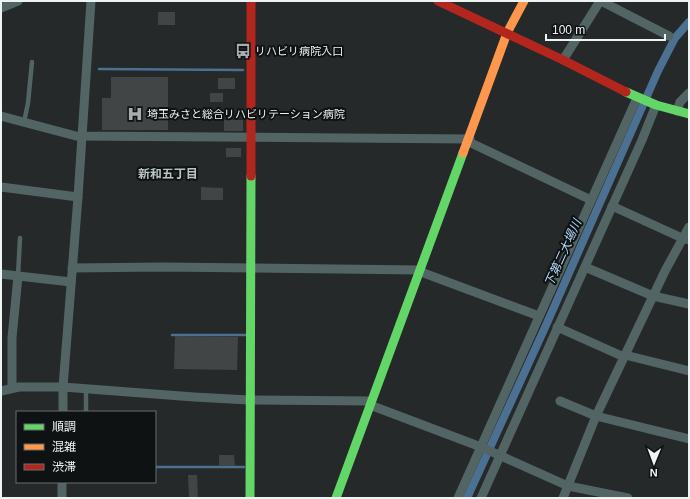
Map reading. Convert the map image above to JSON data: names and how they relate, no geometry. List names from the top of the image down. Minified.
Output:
{"districts":["新和五丁目"],"water":["下第二大場川"],"places":{"bus stop":["リハビリ病院入口"],"hospital":["埼玉みさと総合リハビリテーション病院"]},"legend":["順調","混雑","渋滞"],"scale_bar":"100 m","north":"bottom"}
